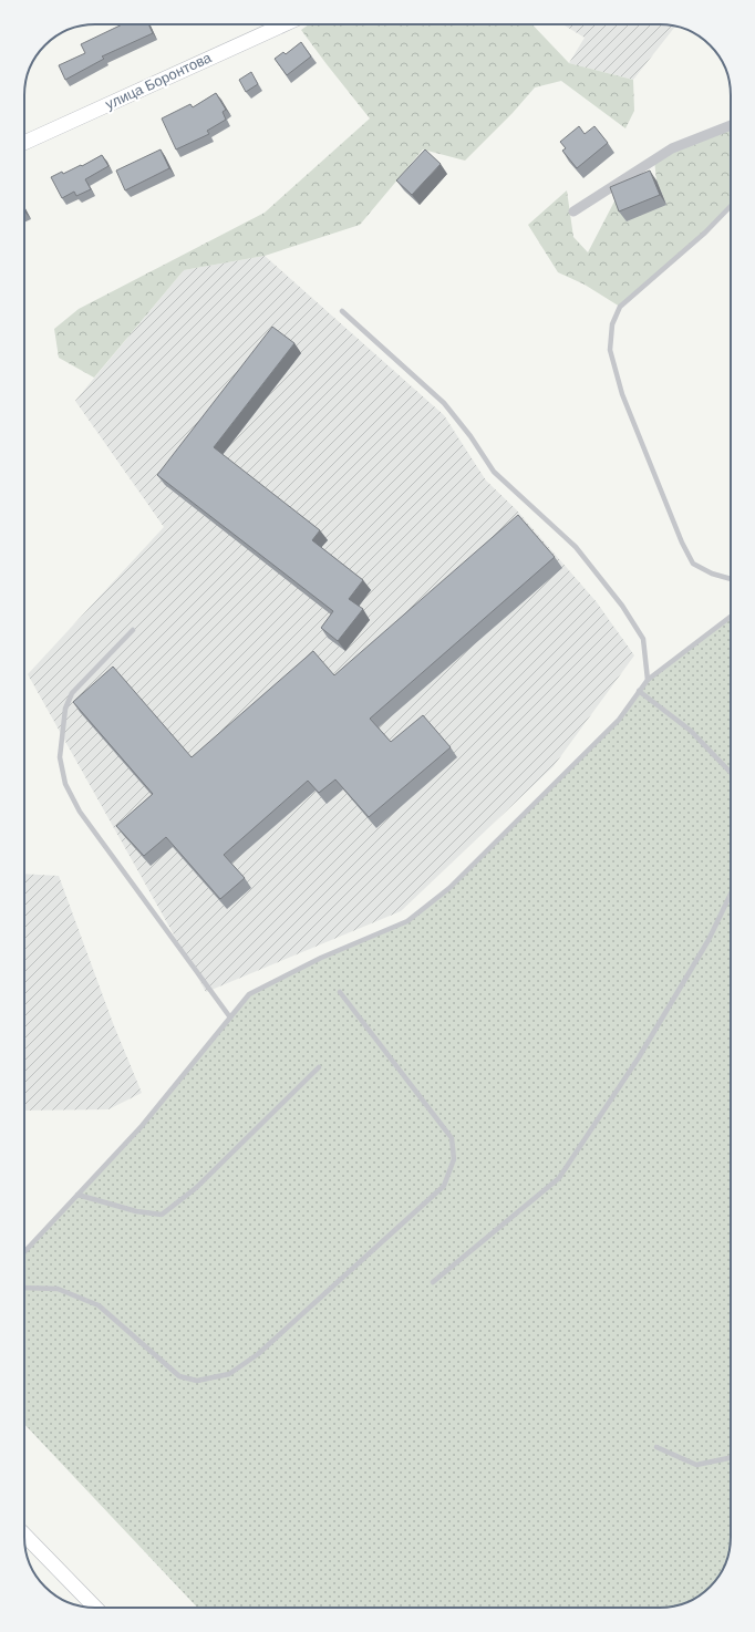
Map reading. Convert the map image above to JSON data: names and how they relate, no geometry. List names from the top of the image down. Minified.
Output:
{"streets":{"street":["улица Боронтова"]}}
